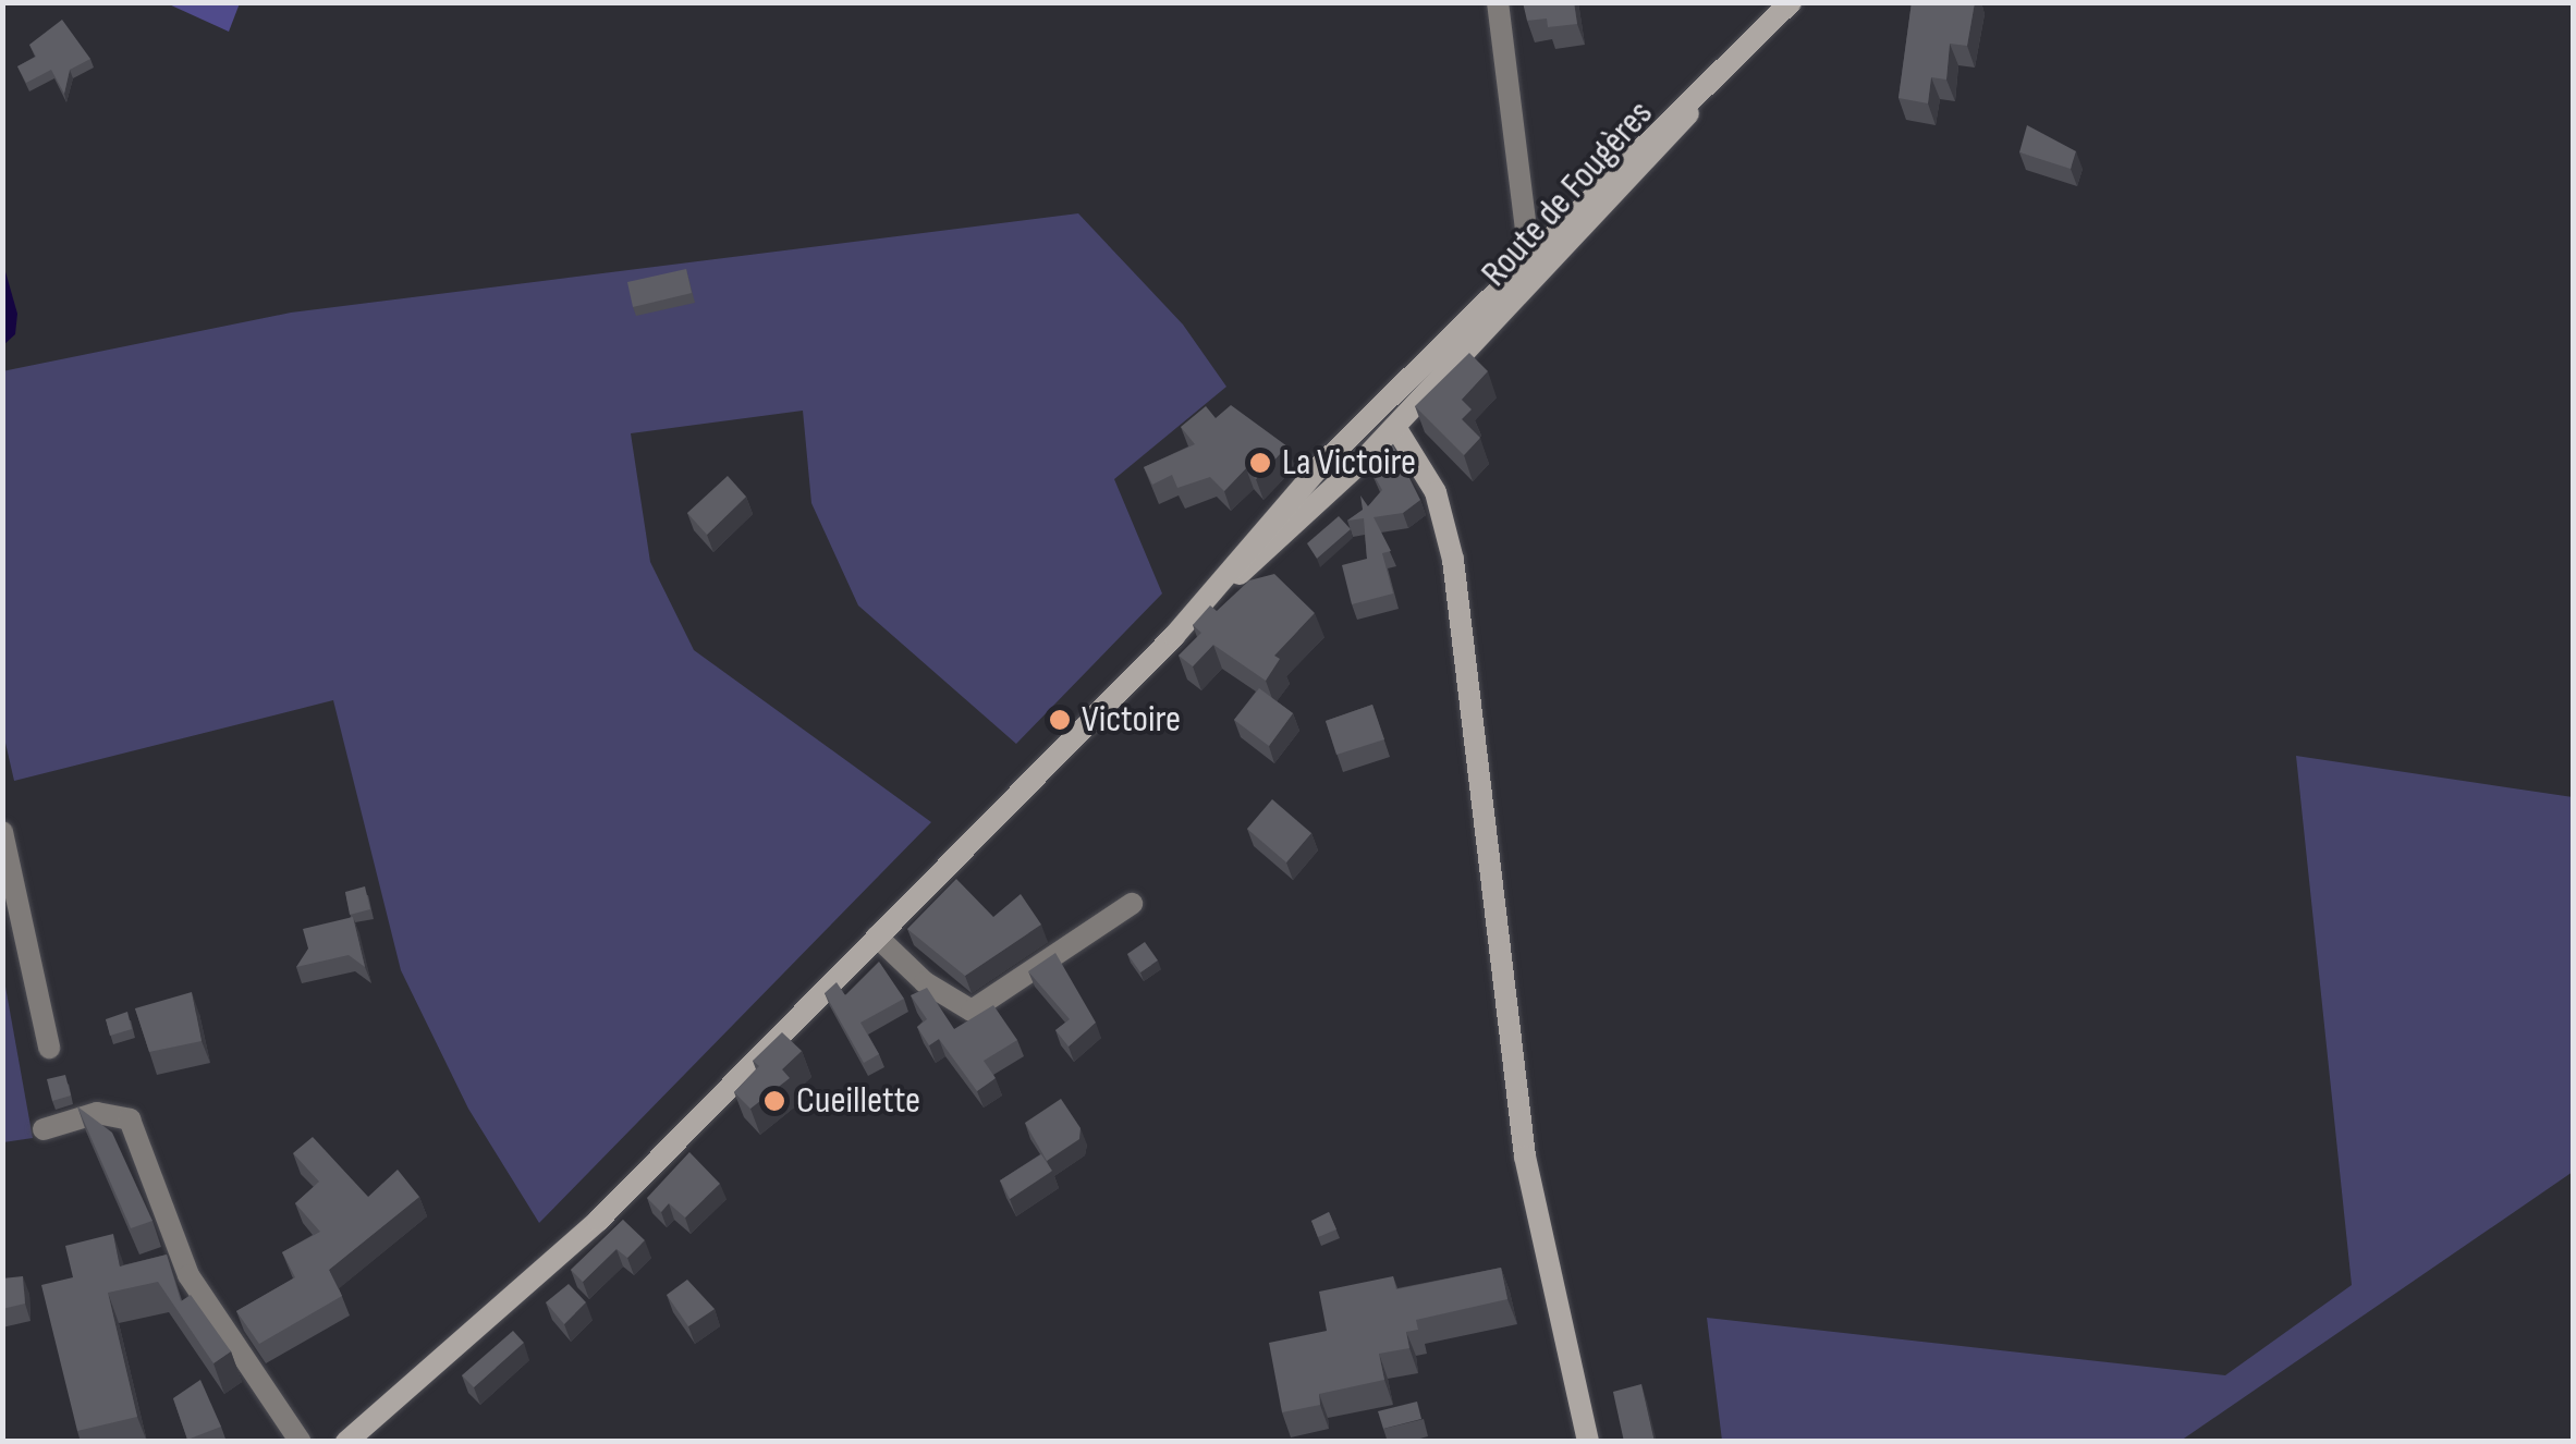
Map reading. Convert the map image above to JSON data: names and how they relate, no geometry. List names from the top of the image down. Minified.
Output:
{"streets":{"main road":["Route de Fougères"]},"places":["La Victoire","Victoire","Cueillette"]}
